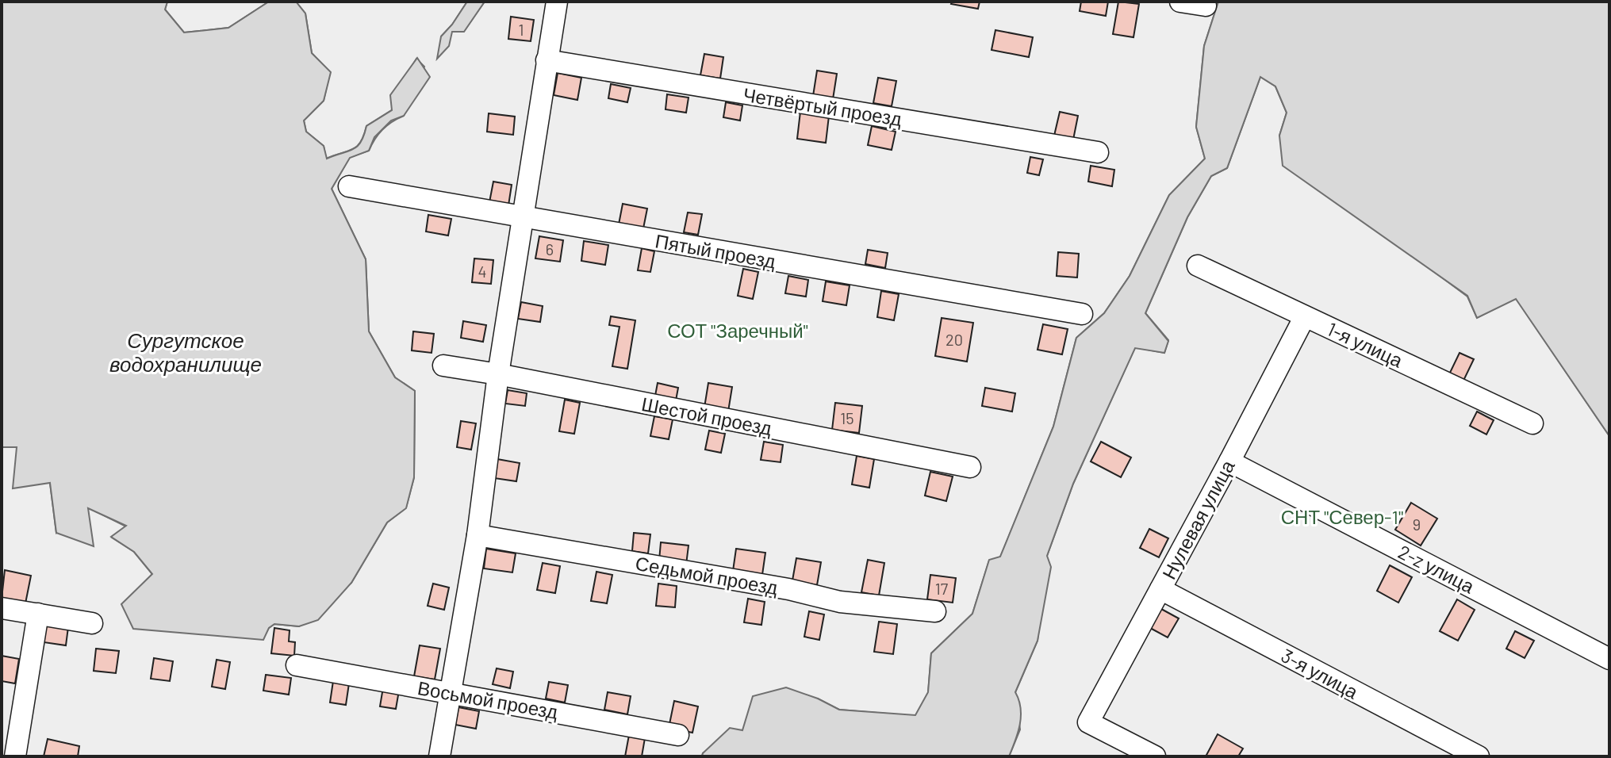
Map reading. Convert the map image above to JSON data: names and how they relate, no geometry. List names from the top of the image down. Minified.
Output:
{"streets":{"street":["Четвёртый проезд","Пятый проезд","1-я улица","Шестой проезд","Нулевая улица","2-z улица","Седьмой проезд","3-я улица","Восьмой проезд"]},"crossings":[["1-я улица","Нулевая улица"],["Нулевая улица","2-z улица"],["Нулевая улица","3-я улица"]],"water":["Сургутское водохранилище"],"parks":["СОТ \"Заречный\"","СНТ \"Север-1\""],"house_numbers":["1","6","4","20","15","9","17"]}
